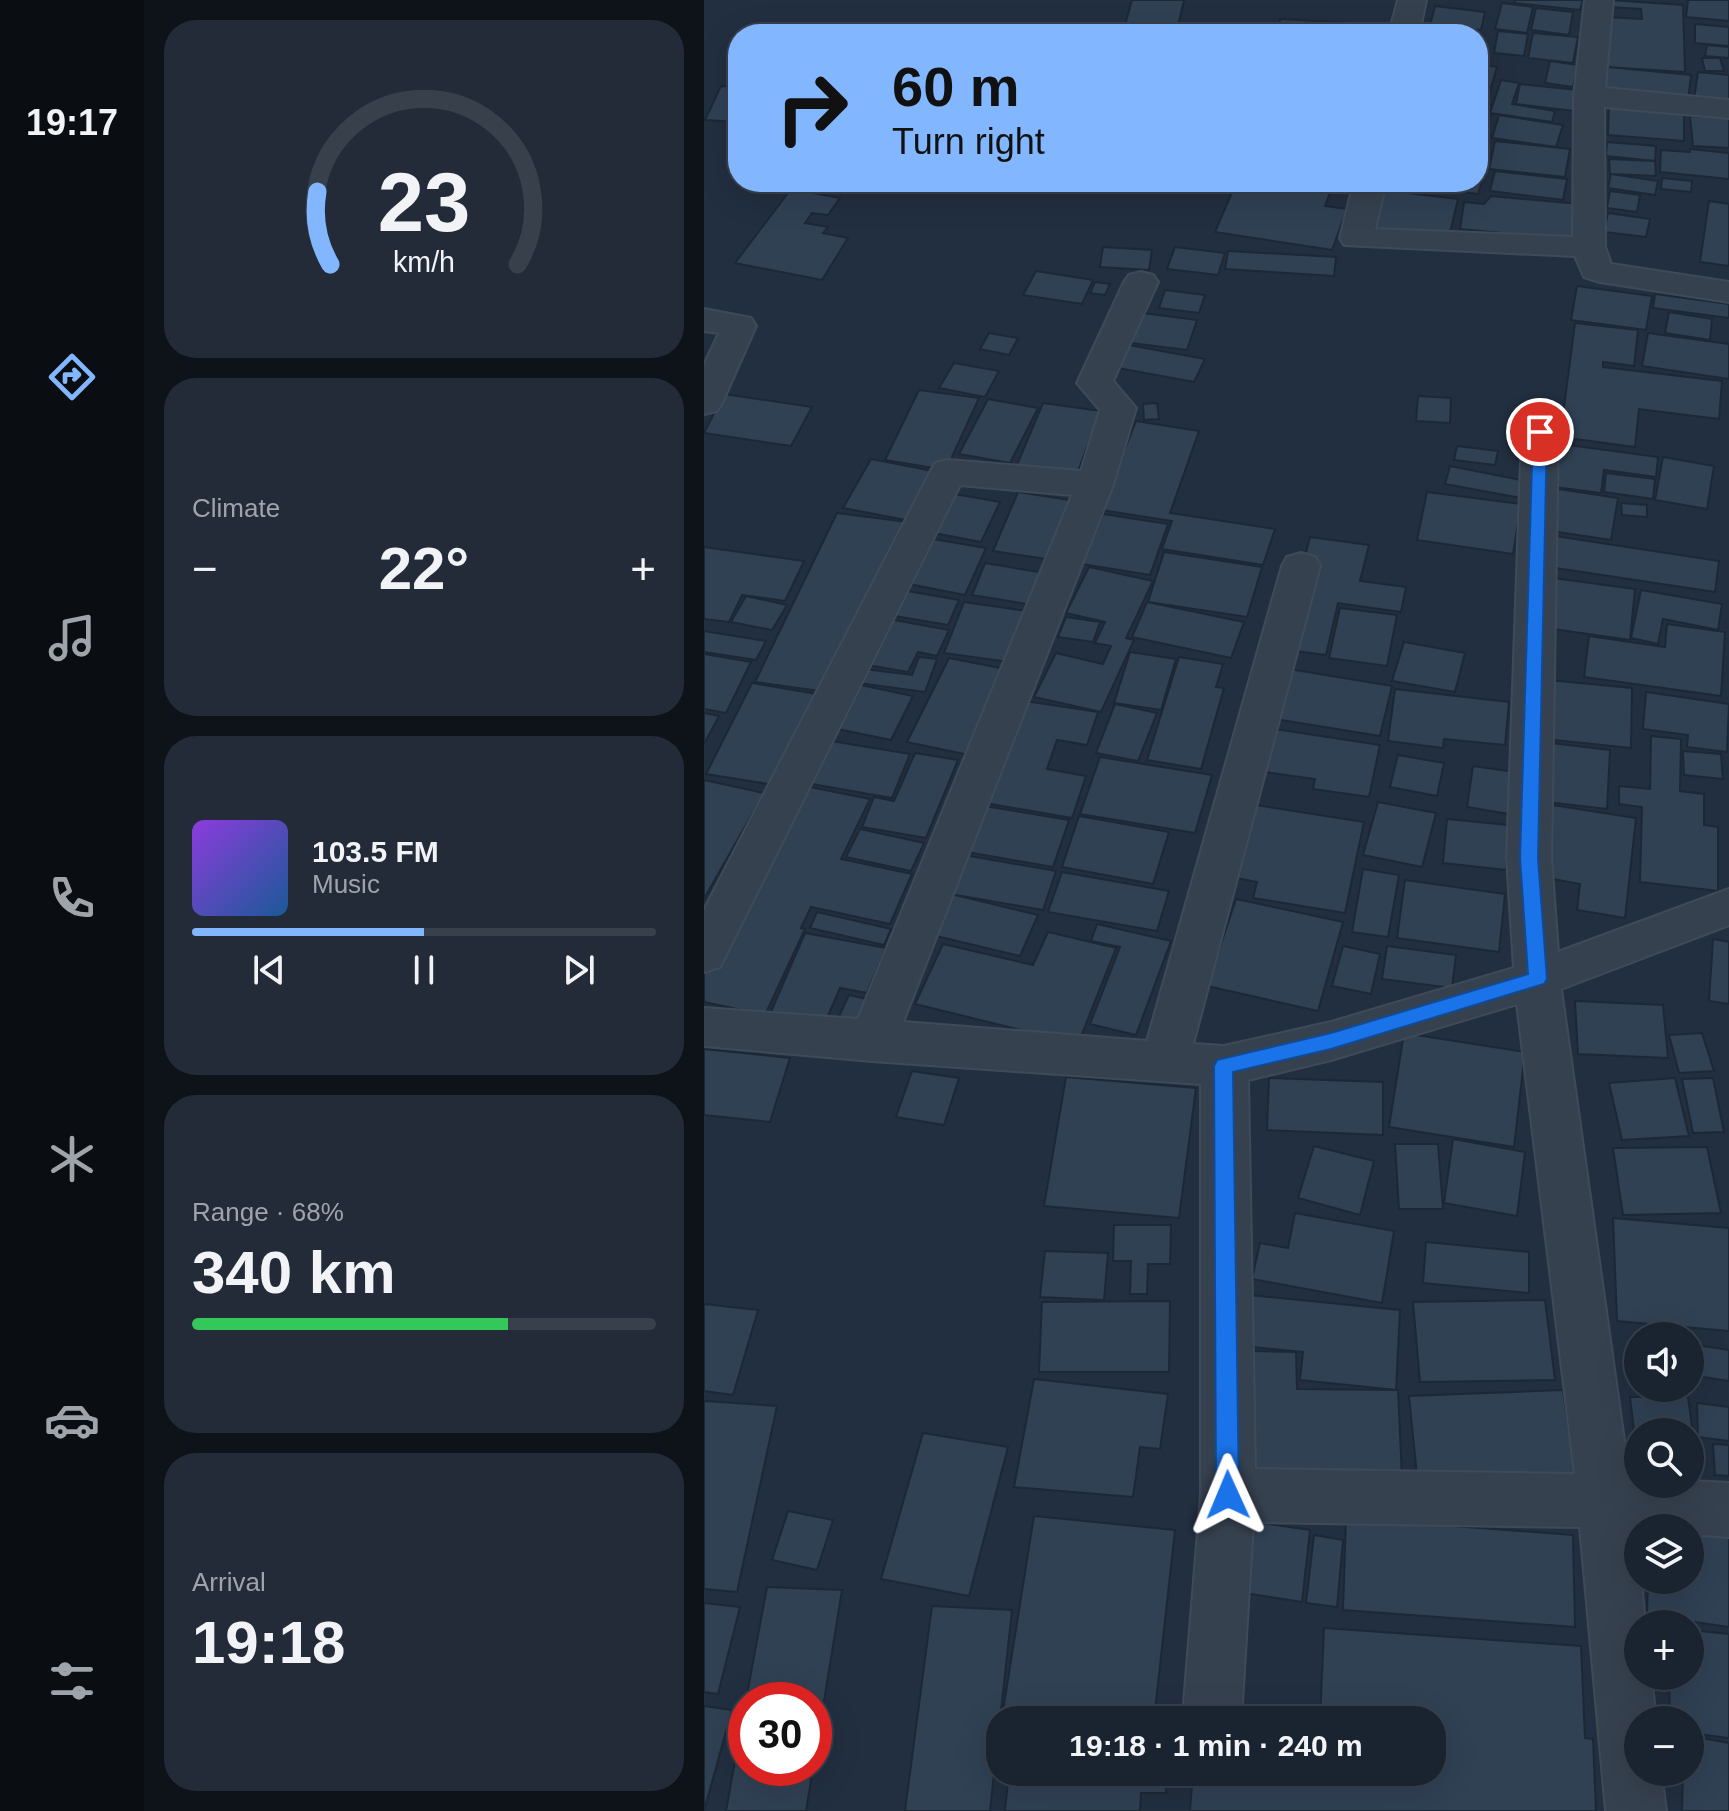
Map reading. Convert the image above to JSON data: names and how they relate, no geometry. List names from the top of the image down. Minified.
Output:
{"page":{"tabs":"19:17","turn":["60 m","Turn right"],"tile":["Climate",["Range · 68%","340 km"],["Arrival","19:18"]],"heat":["−","22°","+"],"song":["103.5 FM","Music"],"map_buttons":["+","−"],"limit":"30","trip":"19:18 · 1 min · 240 m","gauge":["23","km/h"]}}
